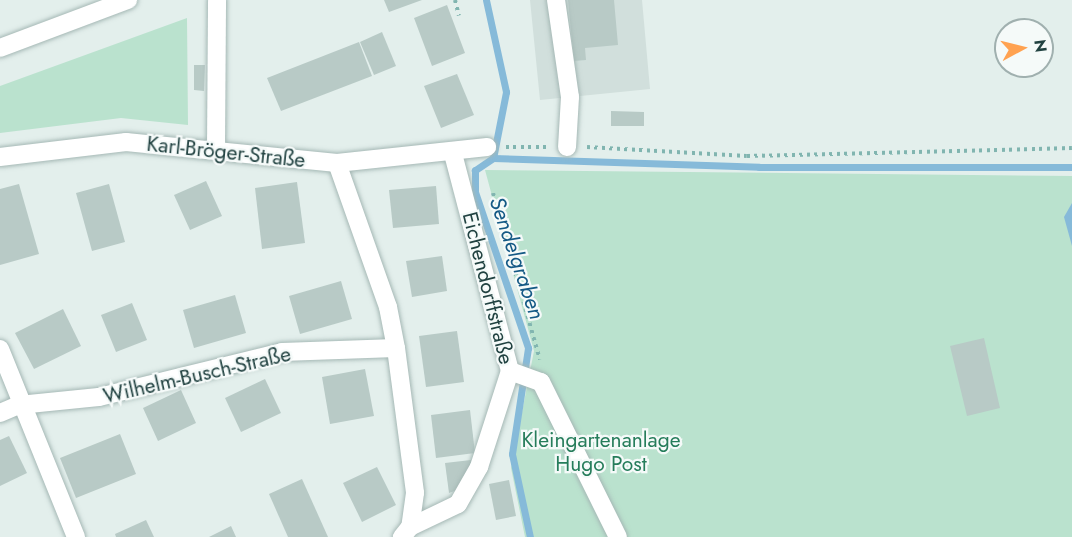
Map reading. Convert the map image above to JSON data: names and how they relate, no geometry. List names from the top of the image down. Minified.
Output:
{"streets":{"street":["Karl-Bröger-Straße","Eichendorffstraße","Wilhelm-Busch-Straße"]},"crossings":[["Karl-Bröger-Straße","Eichendorffstraße"],["Eichendorffstraße","Wilhelm-Busch-Straße"]],"water":["Sendelgraben"],"parks":["Kleingartenanlage Hugo Post"],"north":"right"}
